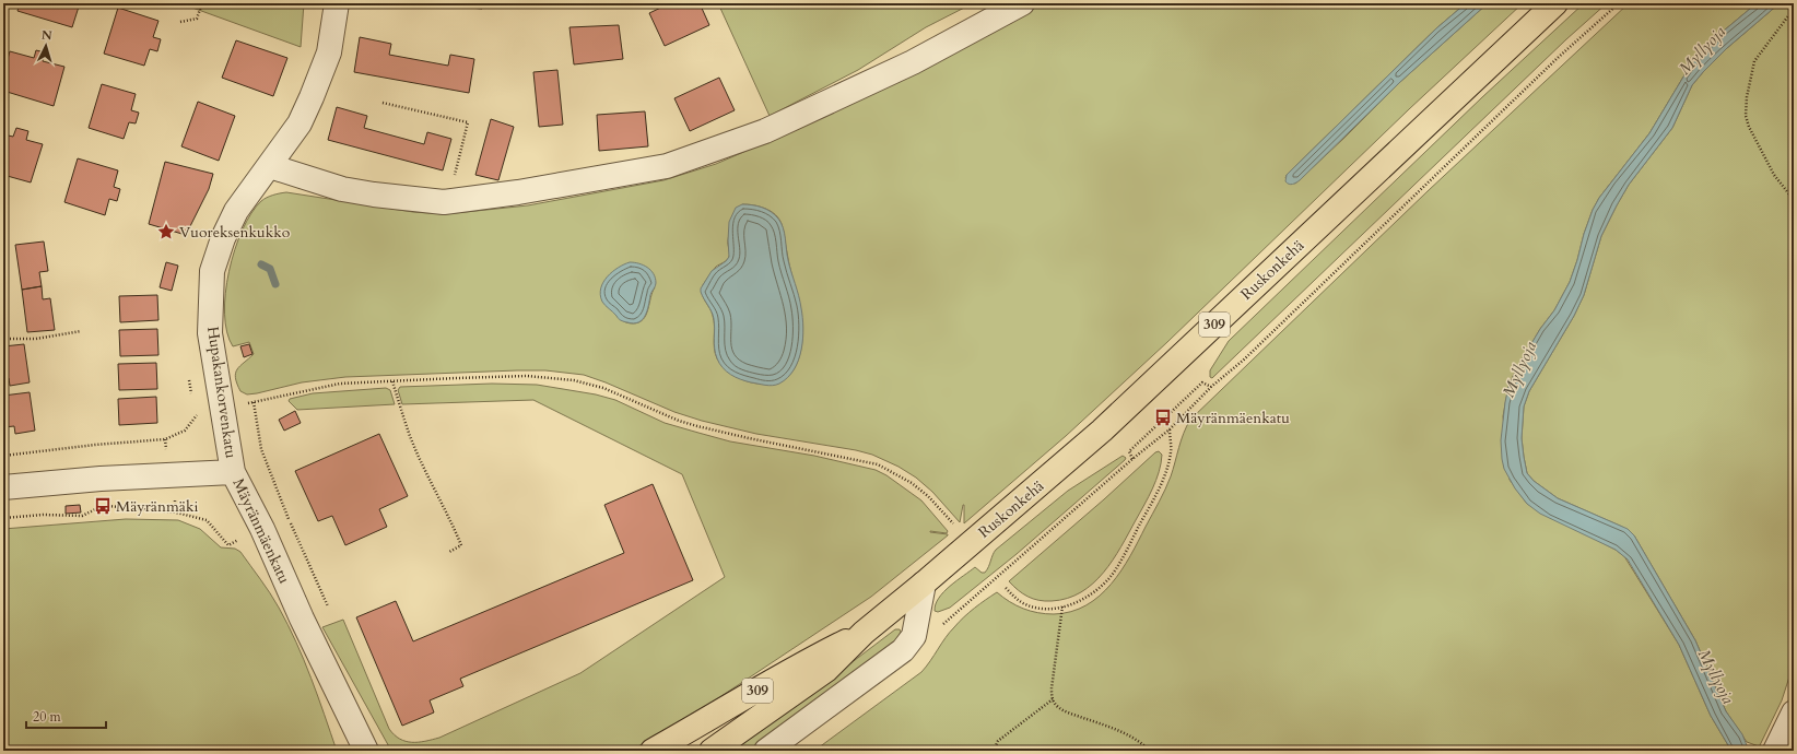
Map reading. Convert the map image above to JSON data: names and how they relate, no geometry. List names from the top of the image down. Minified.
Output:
{"streets":{"main road":["Ruskonkehä","309"],"street":["Hupakankorvenkatu","Mäyränmäenkatu"]},"crossings":[["Hupakankorvenkatu","Mäyränmäenkatu"]],"water":["Myllyoja"],"places":{"place":["Vuoreksenkukko"],"bus stop":["Mäyränmäenkatu","Mäyränmäki"]},"scale_bar":"20 m","north":"top"}
